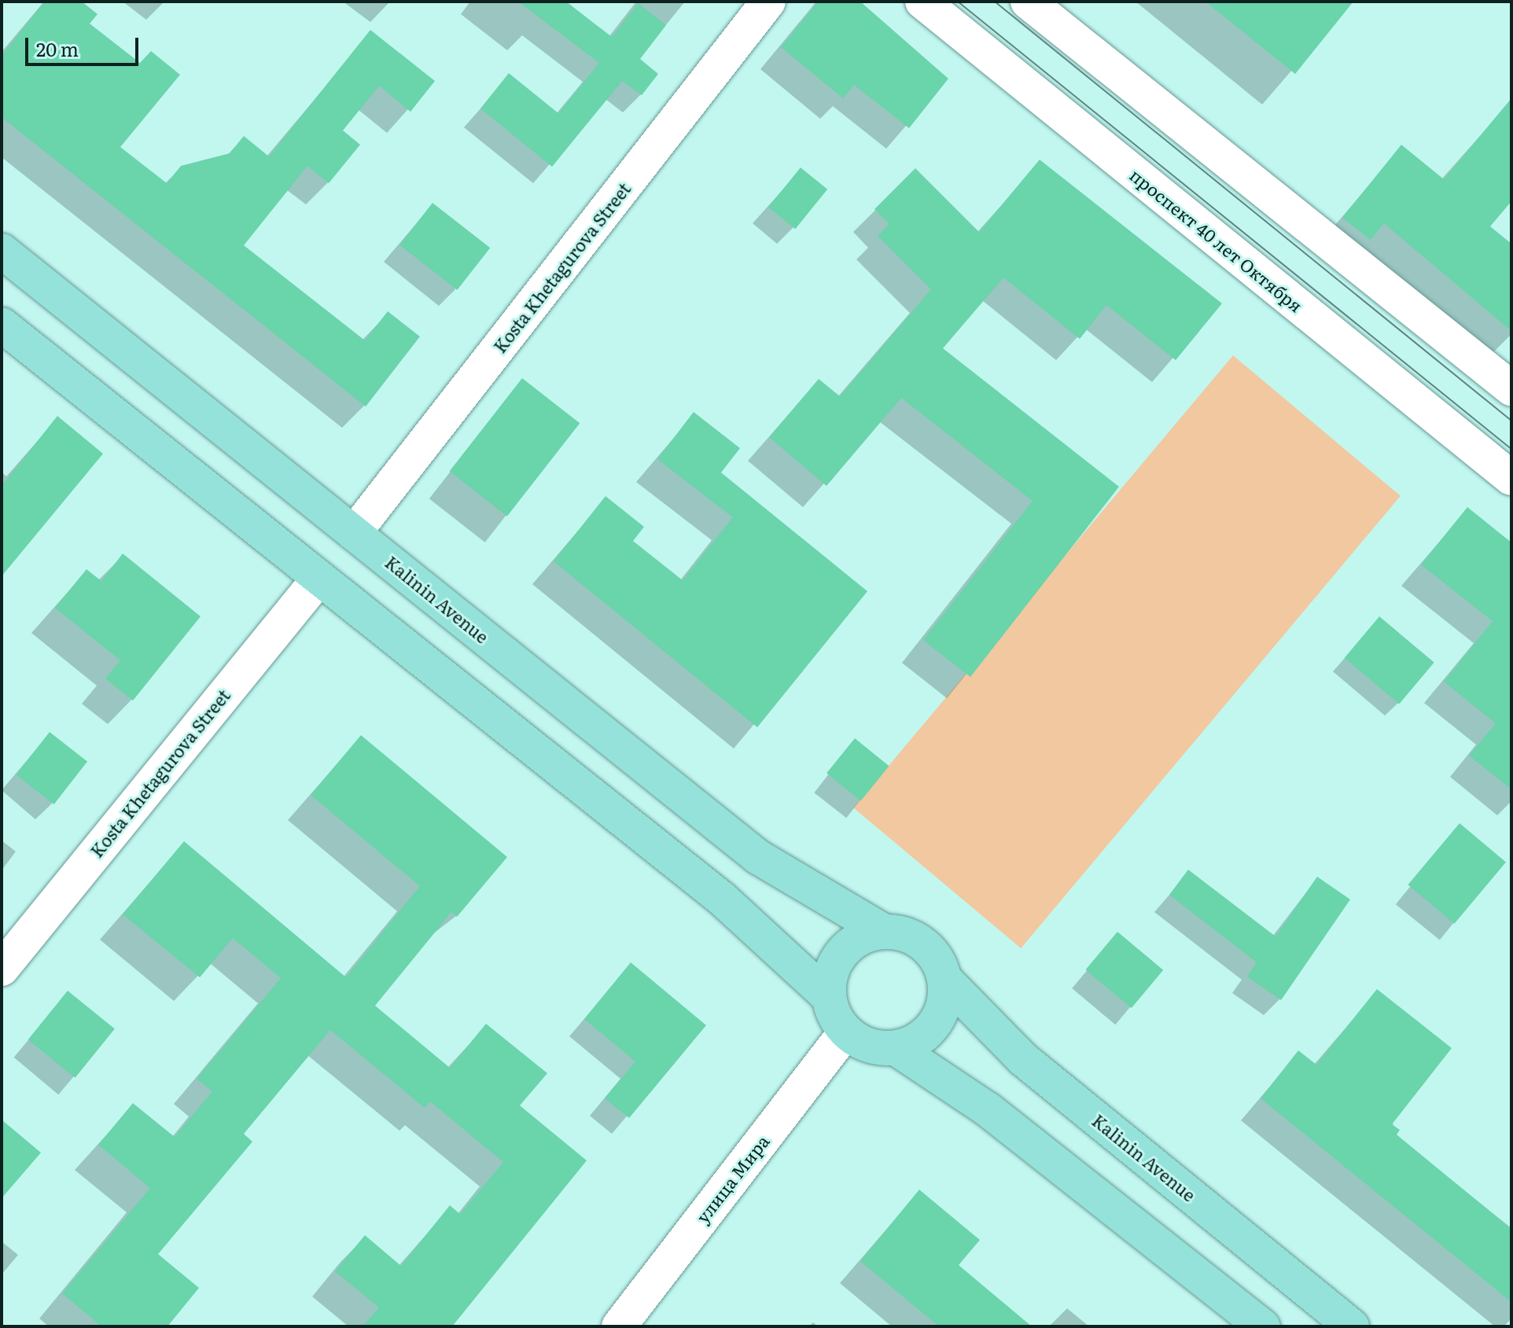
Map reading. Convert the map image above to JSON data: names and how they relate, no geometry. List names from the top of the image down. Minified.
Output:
{"streets":{"main road":["Kalinin Avenue"],"street":["проспект 40 лет Октября","Kosta Khetagurova Street","улица Мира"]},"crossings":[["Kosta Khetagurova Street","Kalinin Avenue"],["Kalinin Avenue","улица Мира"]],"scale_bar":"20 m"}
